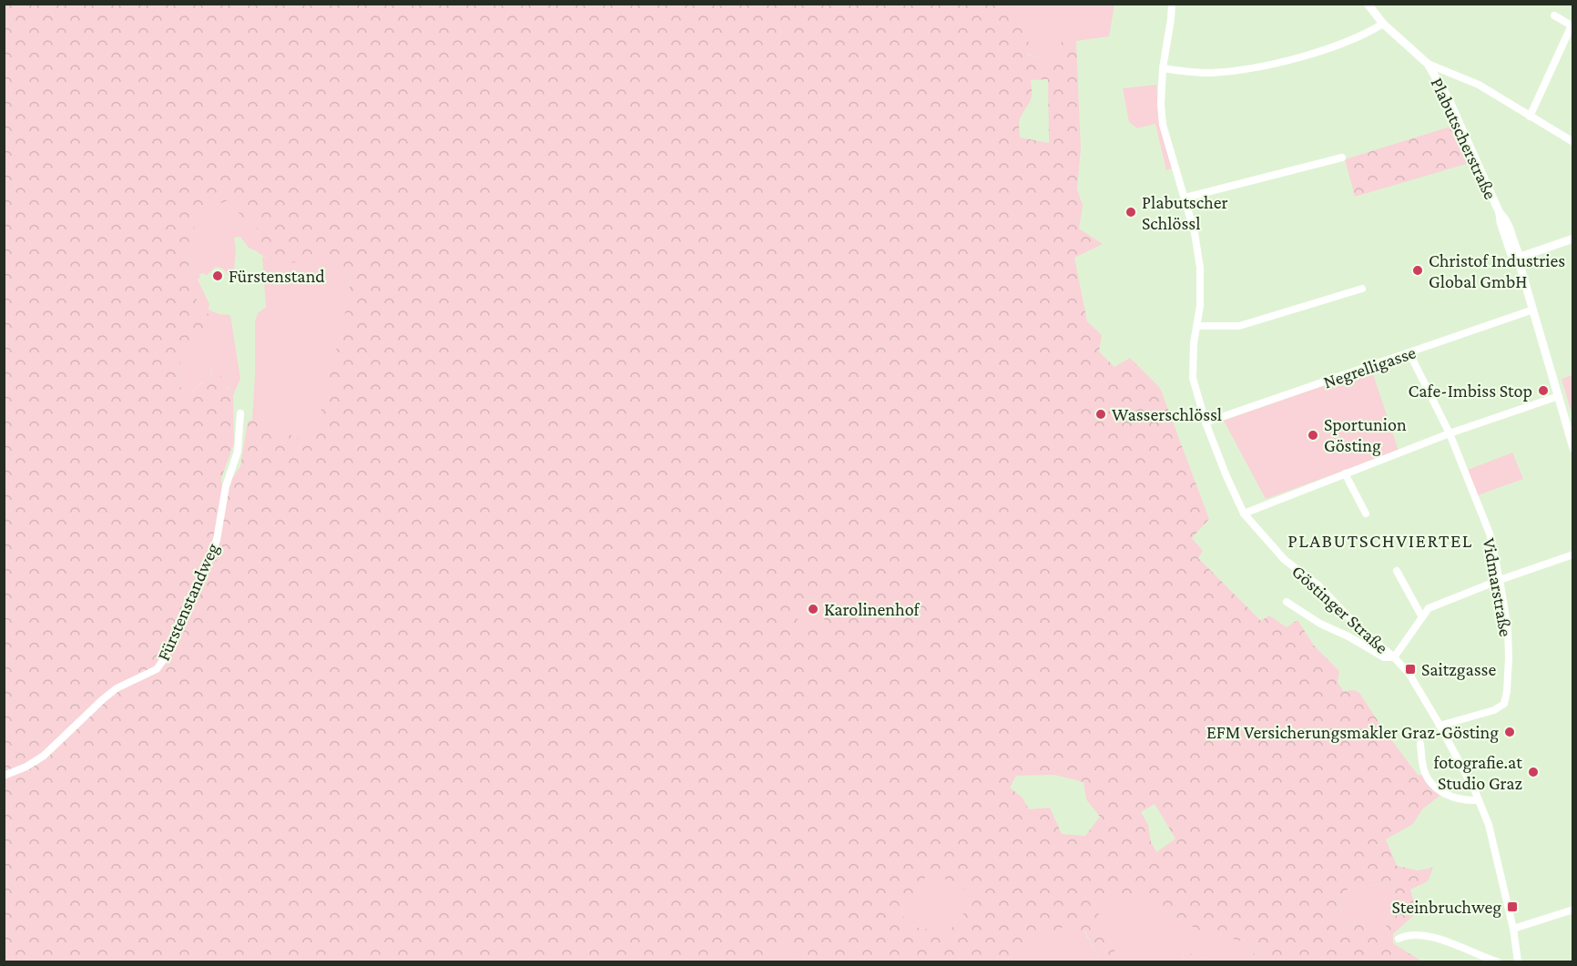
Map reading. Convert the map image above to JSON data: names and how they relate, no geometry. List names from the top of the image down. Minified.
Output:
{"streets":{"street":["Plabutscherstraße","Negrelligasse","Vidmarstraße","Fürstenstandweg","Göstinger Straße"]},"crossings":[["Plabutscherstraße","Negrelligasse"],["Negrelligasse","Vidmarstraße"],["Negrelligasse","Göstinger Straße"],["Vidmarstraße","Göstinger Straße"]],"districts":["PLABUTSCHVIERTEL"],"places":{"other":["Plabutscher Schlössl","Christof Industries Global GmbH","Fürstenstand","Cafe-Imbiss Stop","Wasserschlössl","Sportunion Gösting","Karolinenhof","EFM Versicherungsmakler Graz-Gösting","fotografie.at Studio Graz"],"transit":["Saitzgasse","Steinbruchweg"]}}
